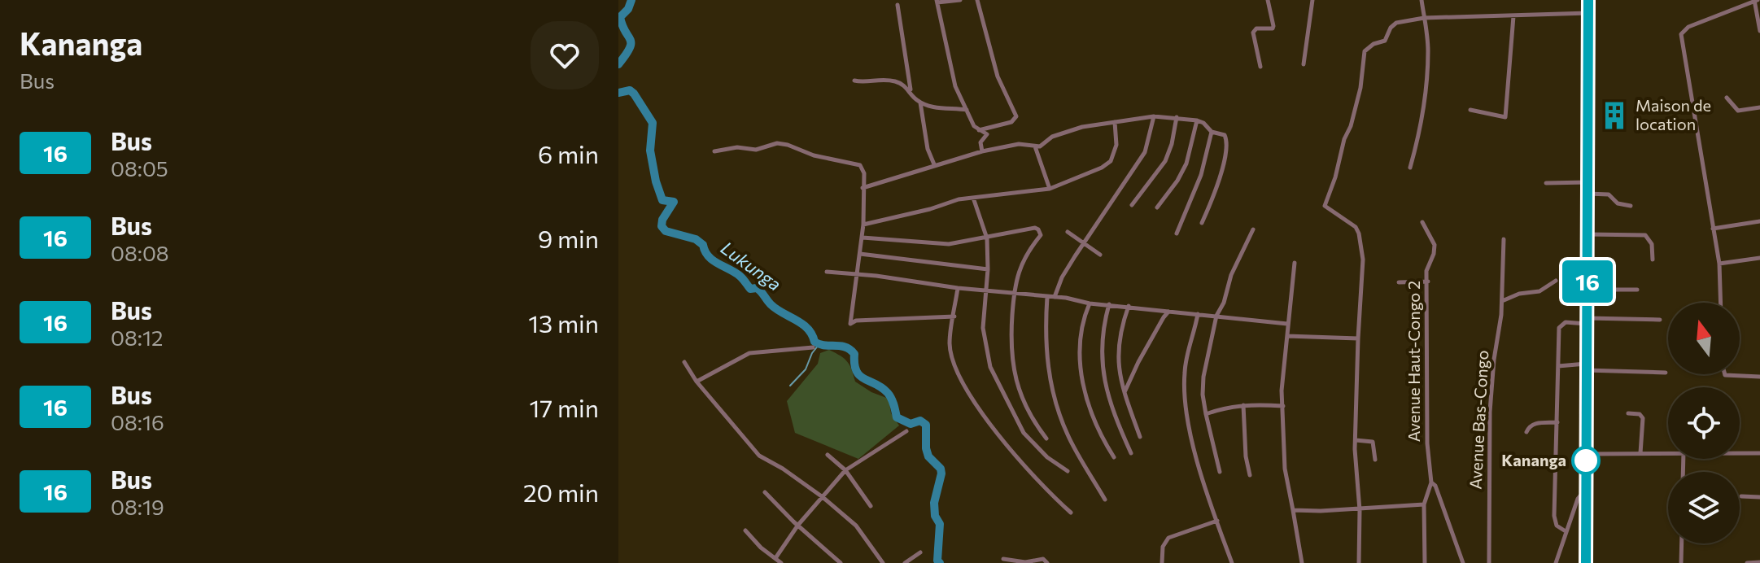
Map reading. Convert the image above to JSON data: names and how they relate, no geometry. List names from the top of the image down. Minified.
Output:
{"streets":{"street":["Avenue Haut-Congo 2","Avenue Bas-Congo"]},"water":["Lukunga"],"places":{"building":["Maison de location"],"other":["Kananga"]},"lines":["bus line 16"],"north":"top","page":{"heading":["Kananga","Bus"],"on_map":"16","list":[{"mark":"16","name":"Bus","note":"08:05","value":"6 min"},{"mark":"16","name":"Bus","note":"08:08","value":"9 min"},{"mark":"16","name":"Bus","note":"08:12","value":"13 min"},{"mark":"16","name":"Bus","note":"08:16","value":"17 min"},{"mark":"16","name":"Bus","note":"08:19","value":"20 min"}]}}
